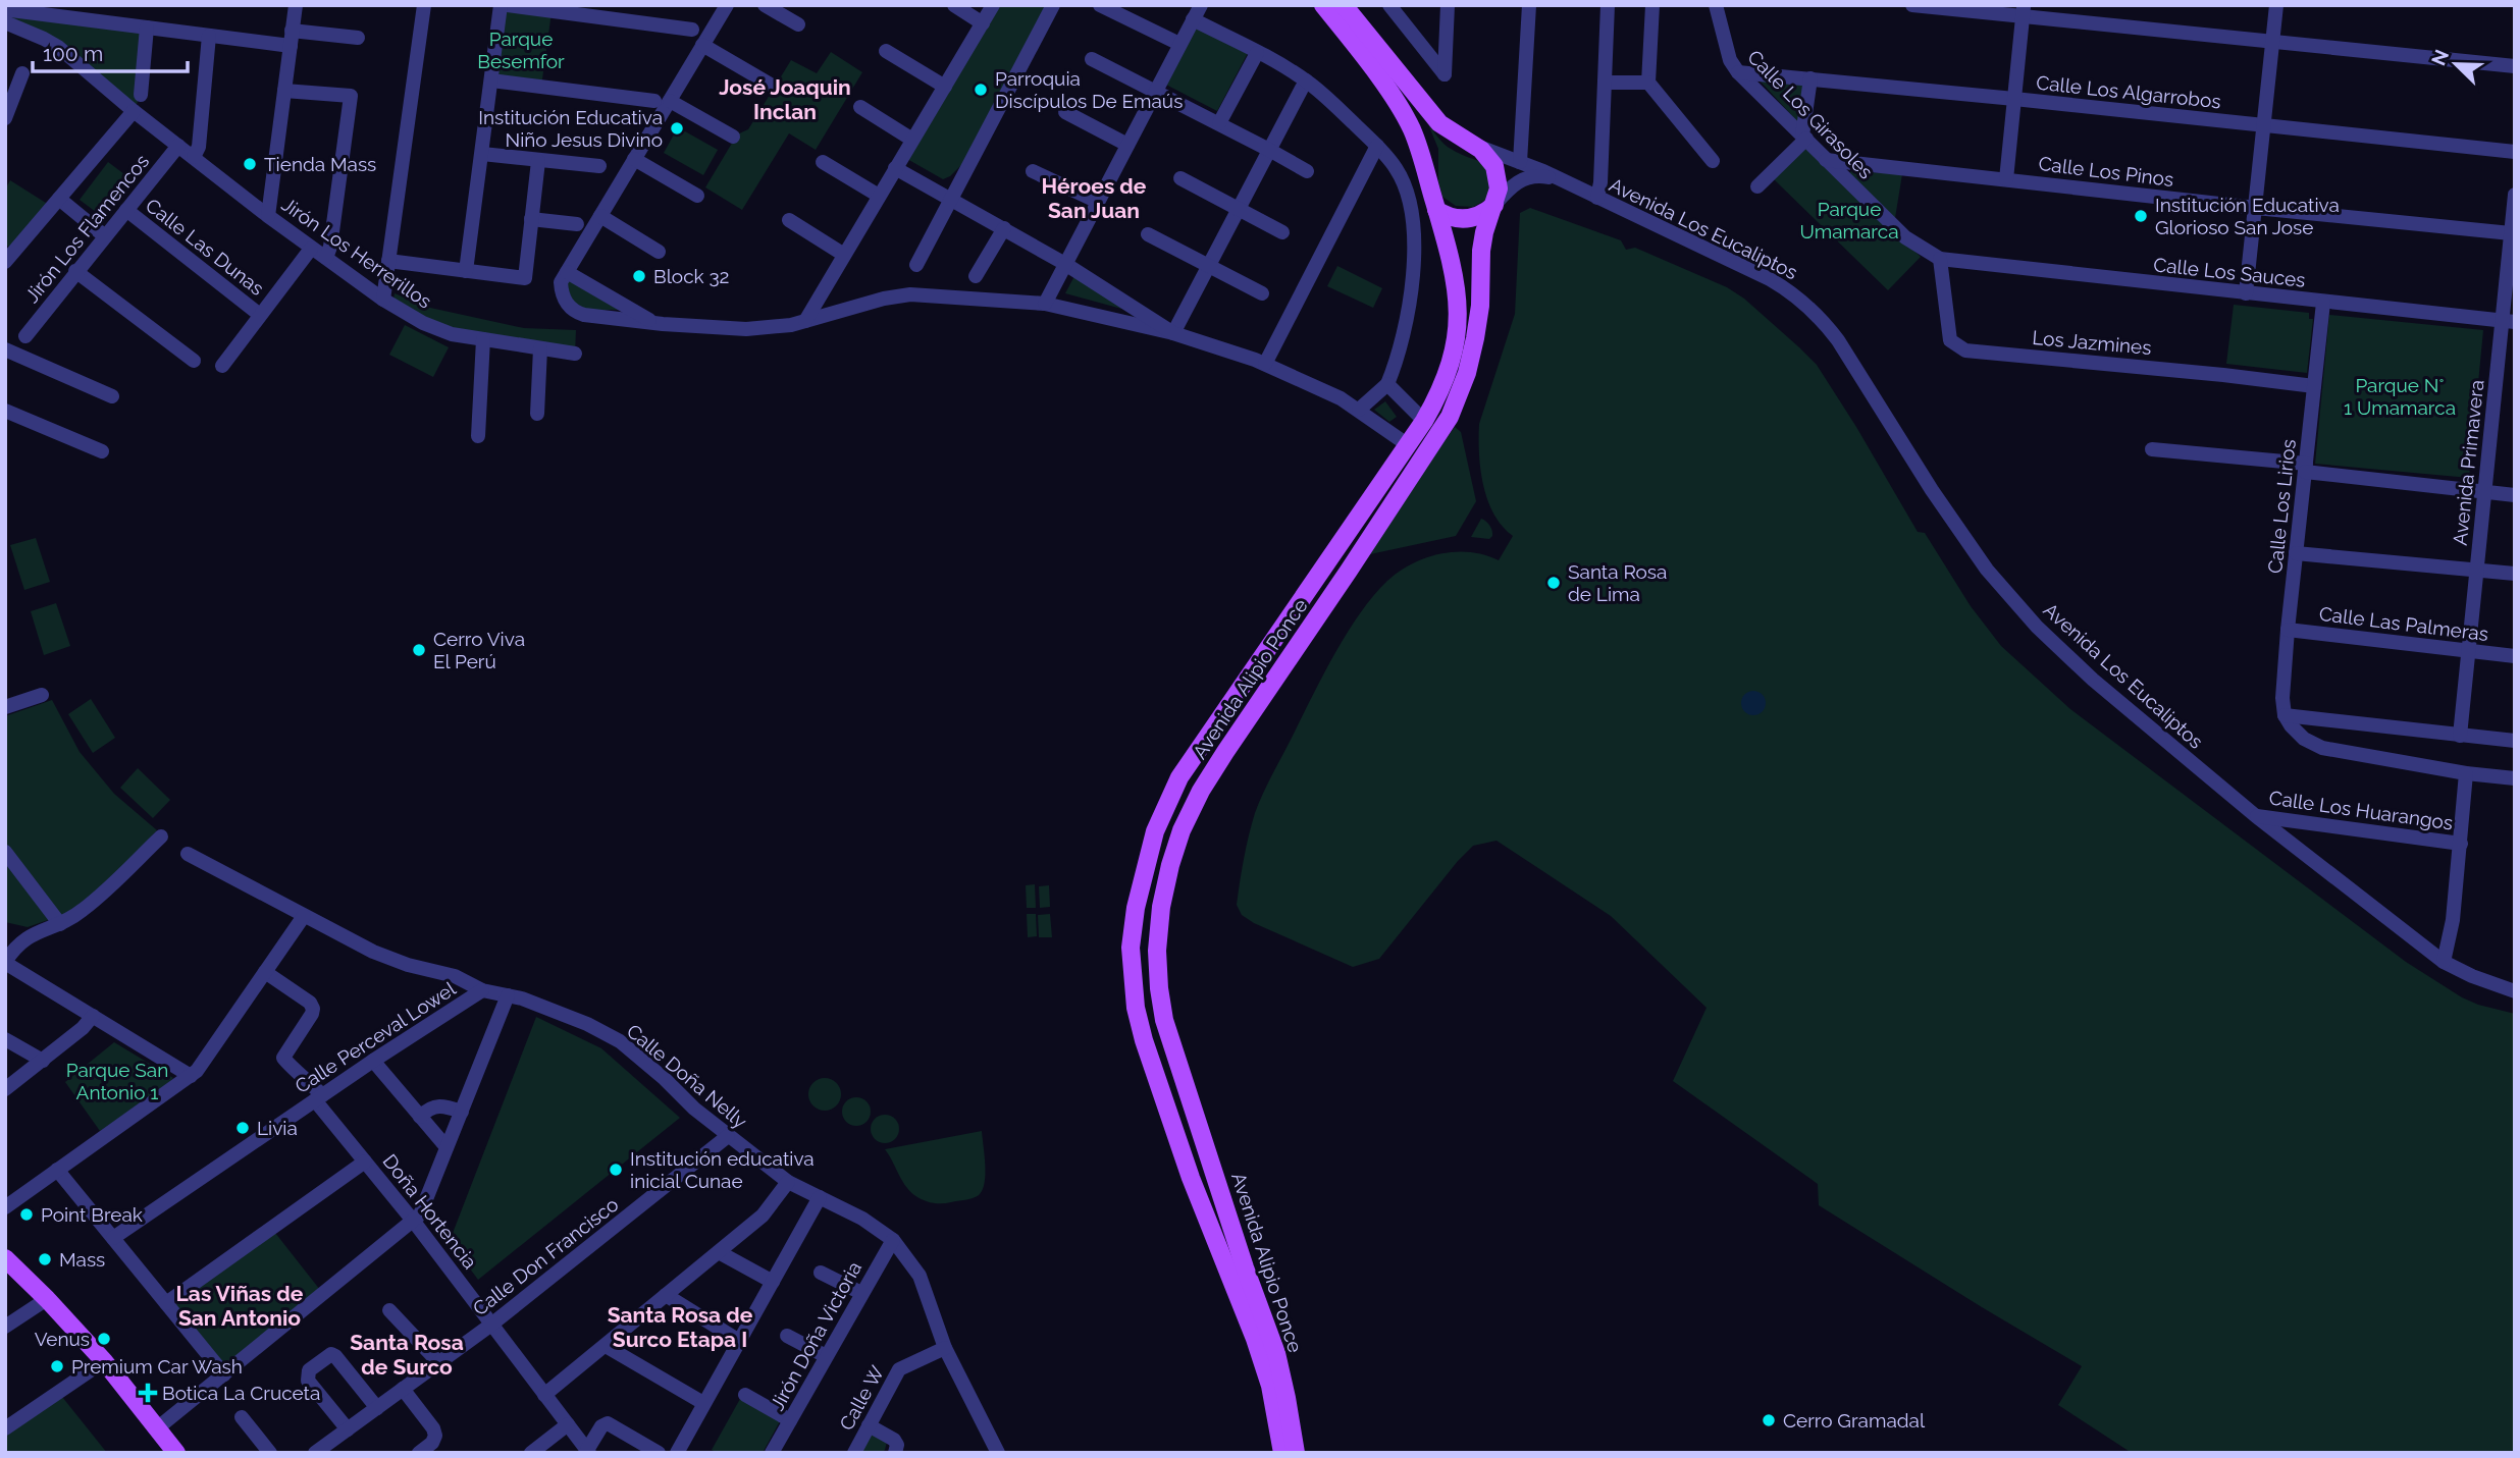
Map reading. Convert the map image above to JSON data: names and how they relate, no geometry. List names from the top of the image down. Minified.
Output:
{"streets":{"main road":["Avenida Alipio Ponce"],"street":["Calle Los Algarrobos","Calle Los Girasoles","Calle Los Pinos","Jirón Los Flamencos","Avenida Los Eucaliptos","Calle Las Dunas","Jirón Los Herrerillos","Calle Los Sauces","Los Jazmines","Avenida Primavera","Calle Los Lirios","Calle Las Palmeras","Calle Los Huarangos","Calle Perceval Lowel","Calle Doña Nelly","Doña Hortencia","Calle Don Francisco","Jirón Doña Victoria","Calle W"]},"crossings":[["Calle Los Algarrobos","Calle Los Girasoles"],["Calle Los Girasoles","Calle Los Pinos"],["Calle Los Girasoles","Calle Los Sauces"],["Calle Los Girasoles","Los Jazmines"],["Calle Los Pinos","Avenida Primavera"],["Jirón Los Flamencos","Calle Las Dunas"],["Jirón Los Flamencos","Jirón Los Herrerillos"],["Avenida Los Eucaliptos","Avenida Alipio Ponce"],["Avenida Los Eucaliptos","Calle Los Huarangos"],["Calle Los Sauces","Los Jazmines"],["Calle Los Sauces","Avenida Primavera"],["Calle Los Sauces","Calle Los Lirios"],["Los Jazmines","Calle Los Lirios"],["Avenida Primavera","Calle Las Palmeras"],["Calle Los Lirios","Calle Las Palmeras"],["Calle Perceval Lowel","Calle Doña Nelly"],["Calle Perceval Lowel","Doña Hortencia"],["Calle Doña Nelly","Calle Don Francisco"],["Calle Doña Nelly","Jirón Doña Victoria"],["Calle Doña Nelly","Calle W"],["Doña Hortencia","Calle Don Francisco"]],"districts":["José Joaquin Inclan","Héroes de San Juan","Las Viñas de San Antonio","Santa Rosa de Surco Etapa I","Santa Rosa de Surco"],"parks":["Parque Besemfor","Parque Umamarca","Parque N° 1 Umamarca","Parque San Antonio 1"],"places":{"other":["Parroquia Discípulos De Emaús","Institución Educativa Niño Jesus Divino","Tienda Mass","Institución Educativa Glorioso San Jose","Block 32","Santa Rosa de Lima","Cerro Viva El Perú","Livia","Institución educativa inicial Cunae","Point Break","Mass","Venus","Premium Car Wash","Cerro Gramadal"],"health":["Botica La Cruceta"]},"scale_bar":"100 m","north":"top left"}
